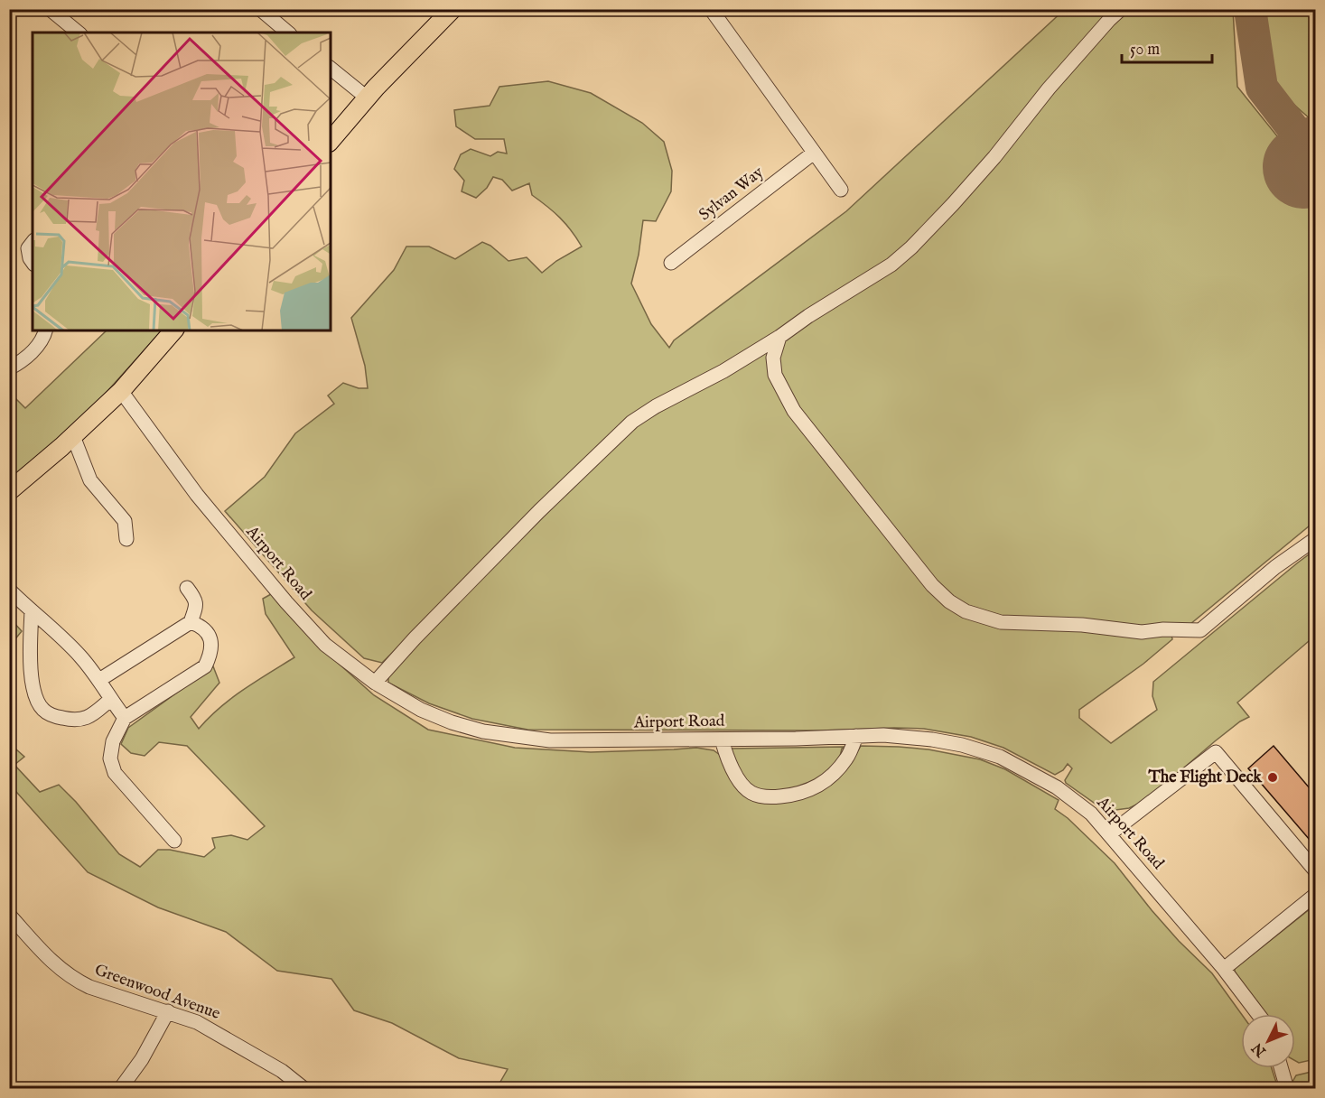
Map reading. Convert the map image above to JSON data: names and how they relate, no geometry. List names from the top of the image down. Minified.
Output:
{"streets":{"street":["Sylvan Way","Airport Road","Greenwood Avenue"]},"places":["The Flight Deck"],"scale_bar":"50 m","north":"bottom left"}
